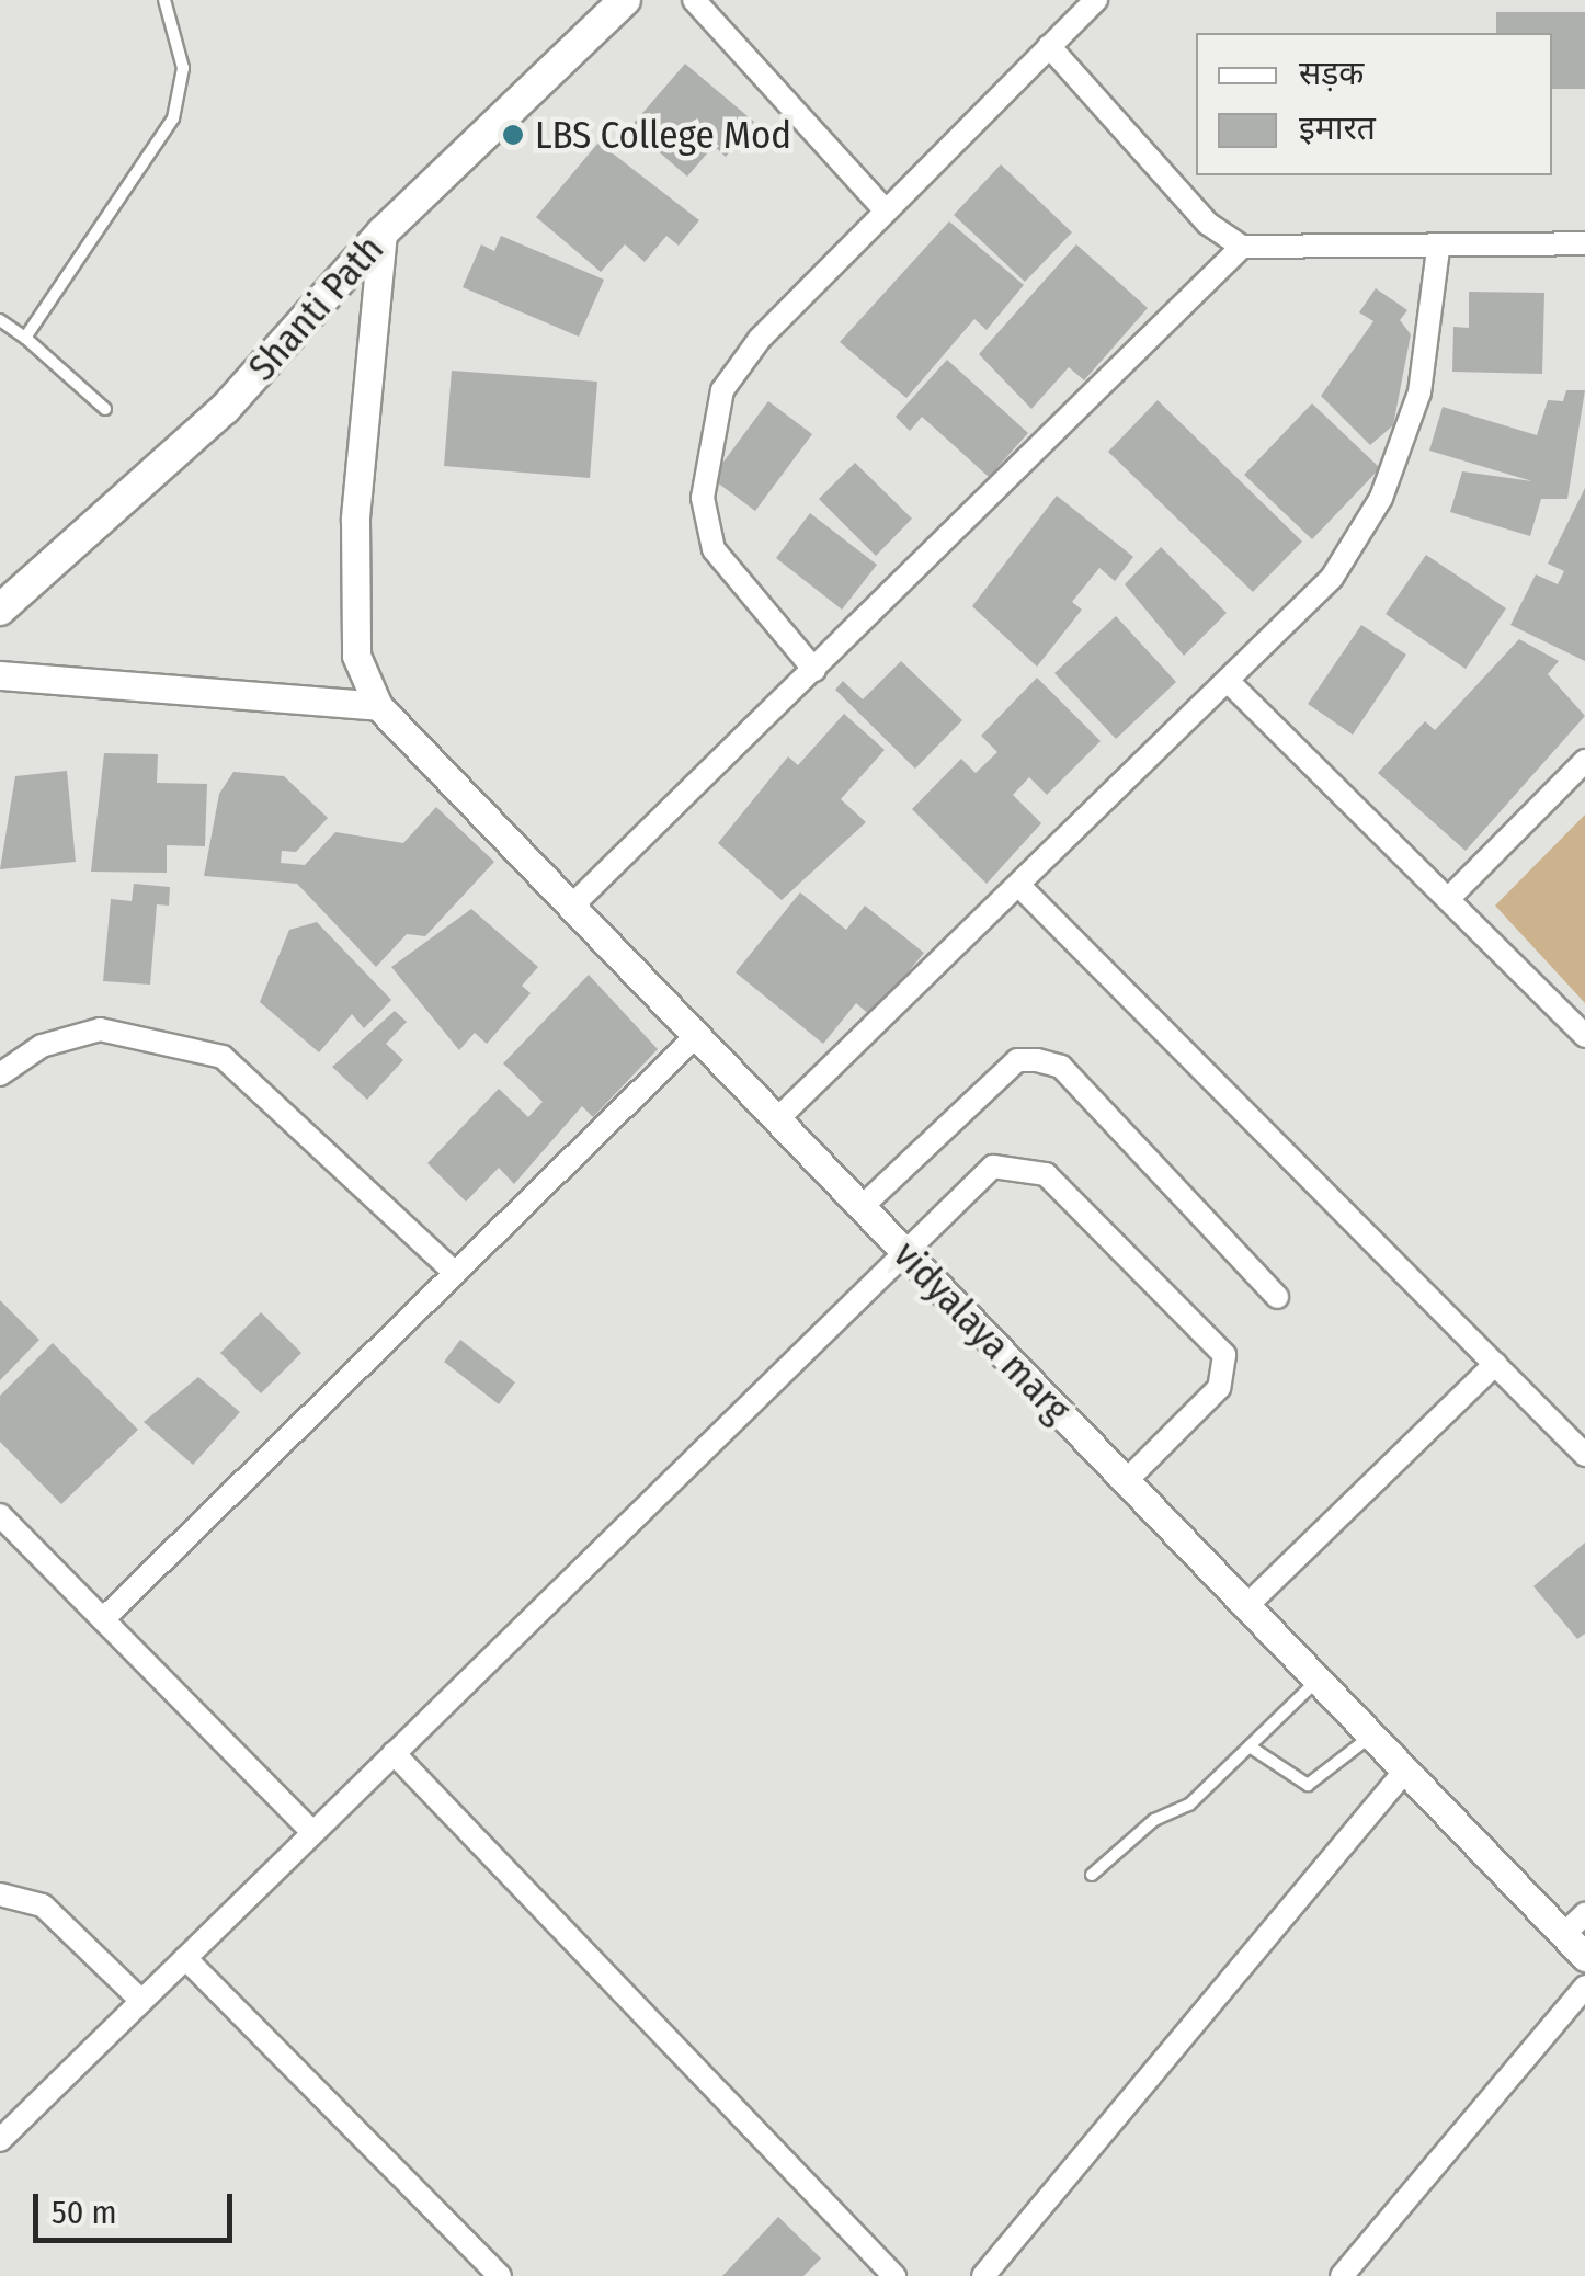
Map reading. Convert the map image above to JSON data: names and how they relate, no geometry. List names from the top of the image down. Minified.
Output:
{"streets":{"main road":["Shanti Path"],"street":["vidyalaya marg"]},"places":["LBS College Mod"],"legend":["सड़क","इमारत"],"scale_bar":"50 m"}
